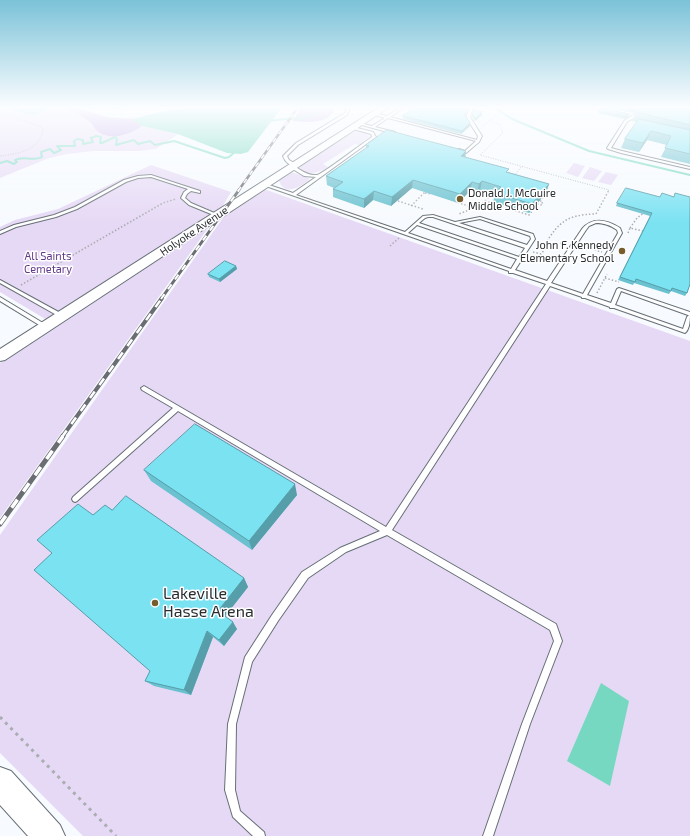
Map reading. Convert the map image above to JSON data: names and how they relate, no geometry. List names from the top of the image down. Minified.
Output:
{"streets":{"street":["Holyoke Avenue"]},"parks":["All Saints Cemetary"],"places":["Donald J. McGuire Middle School","John F. Kennedy Elementary School","Lakeville Hasse Arena"]}
